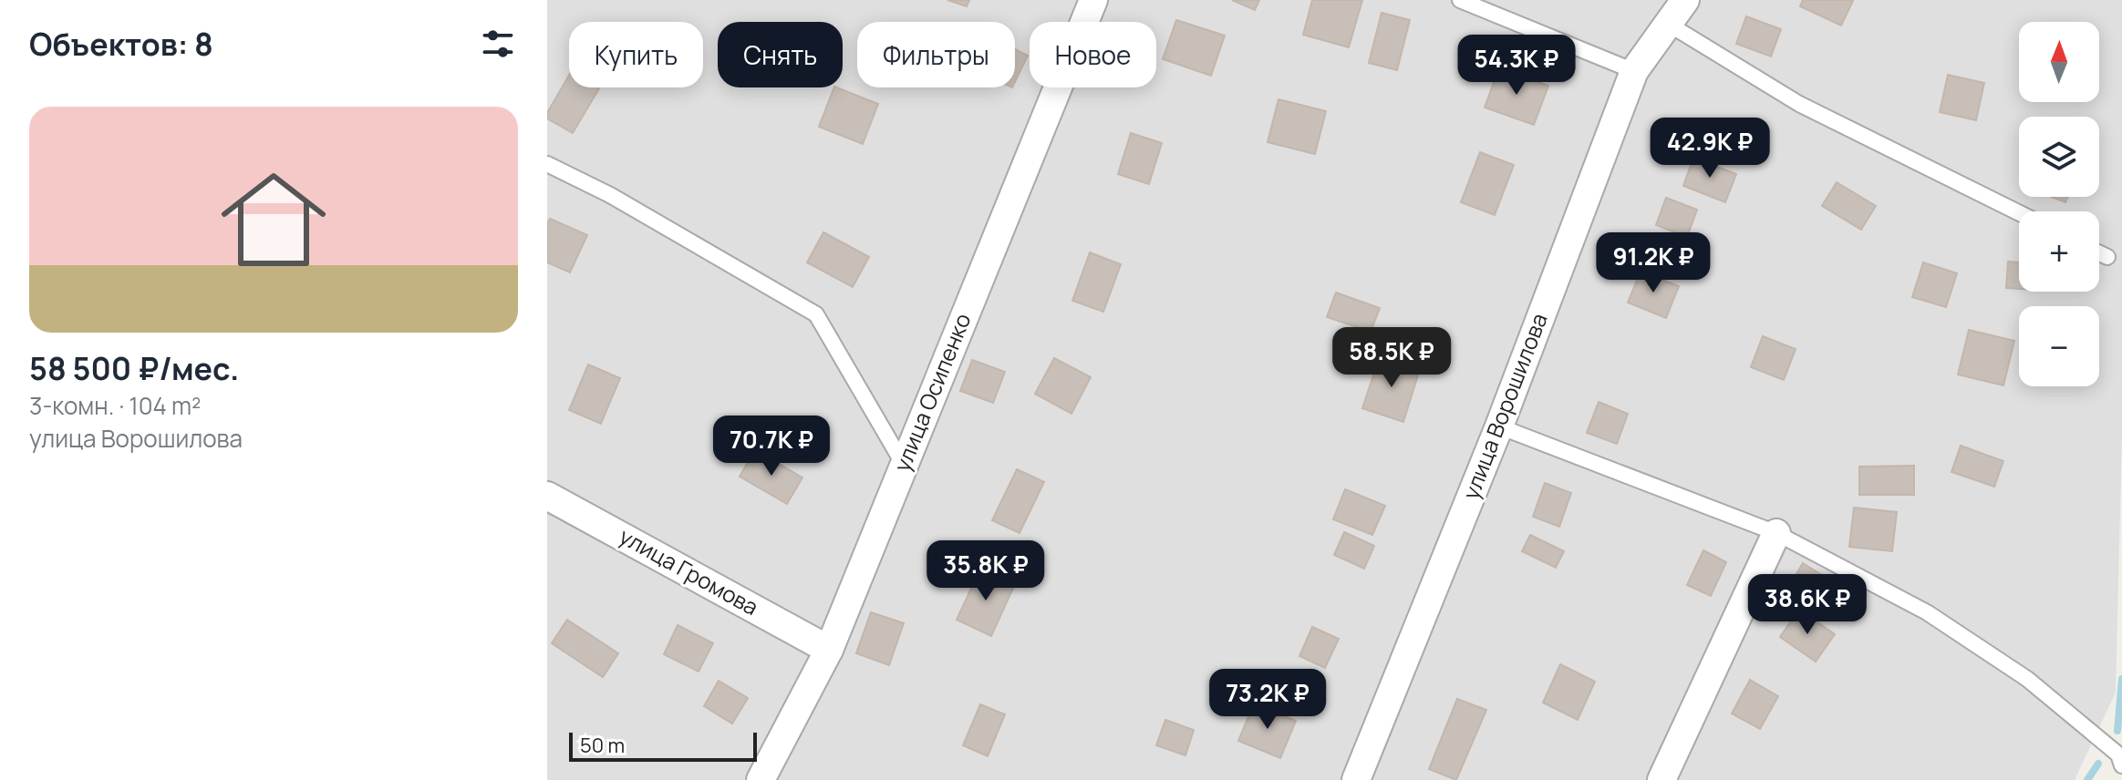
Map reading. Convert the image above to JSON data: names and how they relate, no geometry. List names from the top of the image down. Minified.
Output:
{"streets":{"street":["улица Осипенко","улица Ворошилова","улица Громова"]},"crossings":[["улица Осипенко","улица Громова"]],"scale_bar":"50 m","north":"top","page":{"heading":"Объектов: 8","map_buttons":["+","−"],"chip":["Купить","Снять","Фильтры","Новое"],"price":["54.3K ₽","42.9K ₽","91.2K ₽","58.5K ₽","70.7K ₽","35.8K ₽","38.6K ₽","73.2K ₽"],"list":[{"name":"58 500 ₽/мес.","note":"3-комн. · 104 m² · улица Ворошилова"}],"scale":"50 m"}}
